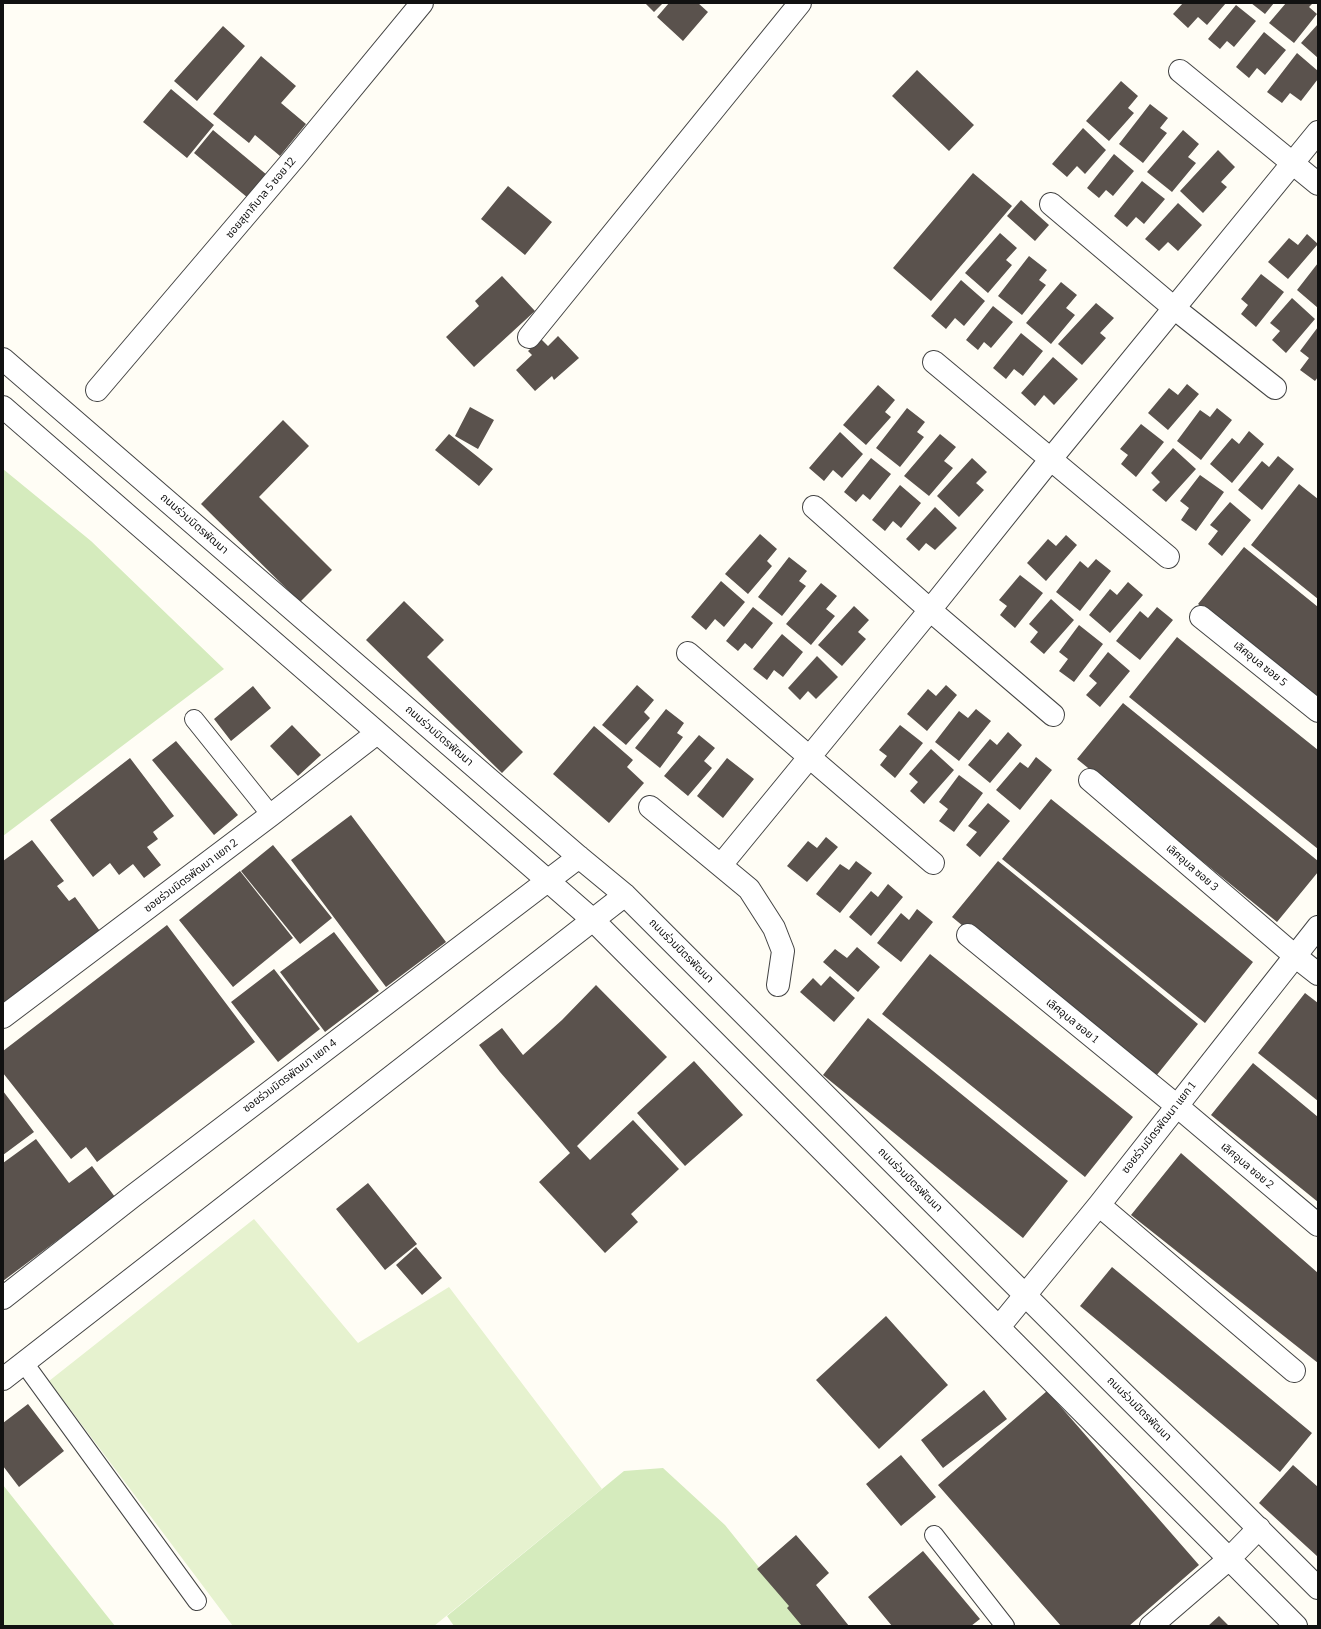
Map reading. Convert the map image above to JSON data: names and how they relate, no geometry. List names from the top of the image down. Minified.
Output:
{"streets":{"street":["ซอยสุขาภิบาล 5 ซอย 12","ถนนร่วมมิตรพัฒนา","เลิศอุบล ซอย 5","เลิศอุบล ซอย 3","ซอยร่วมมิตรพัฒนา แยก 2","เลิศอุบล ซอย 1","ซอยร่วมมิตรพัฒนา แยก 4","ซอยร่วมมิตรพัฒนา แยก 1","เลิศอุบล ซอย 2"]},"crossings":[["ถนนร่วมมิตรพัฒนา","ซอยร่วมมิตรพัฒนา แยก 4"],["ถนนร่วมมิตรพัฒนา","ซอยร่วมมิตรพัฒนา แยก 1"],["เลิศอุบล ซอย 3","ซอยร่วมมิตรพัฒนา แยก 1"],["เลิศอุบล ซอย 1","ซอยร่วมมิตรพัฒนา แยก 1"],["เลิศอุบล ซอย 1","เลิศอุบล ซอย 2"],["ซอยร่วมมิตรพัฒนา แยก 1","เลิศอุบล ซอย 2"]]}
